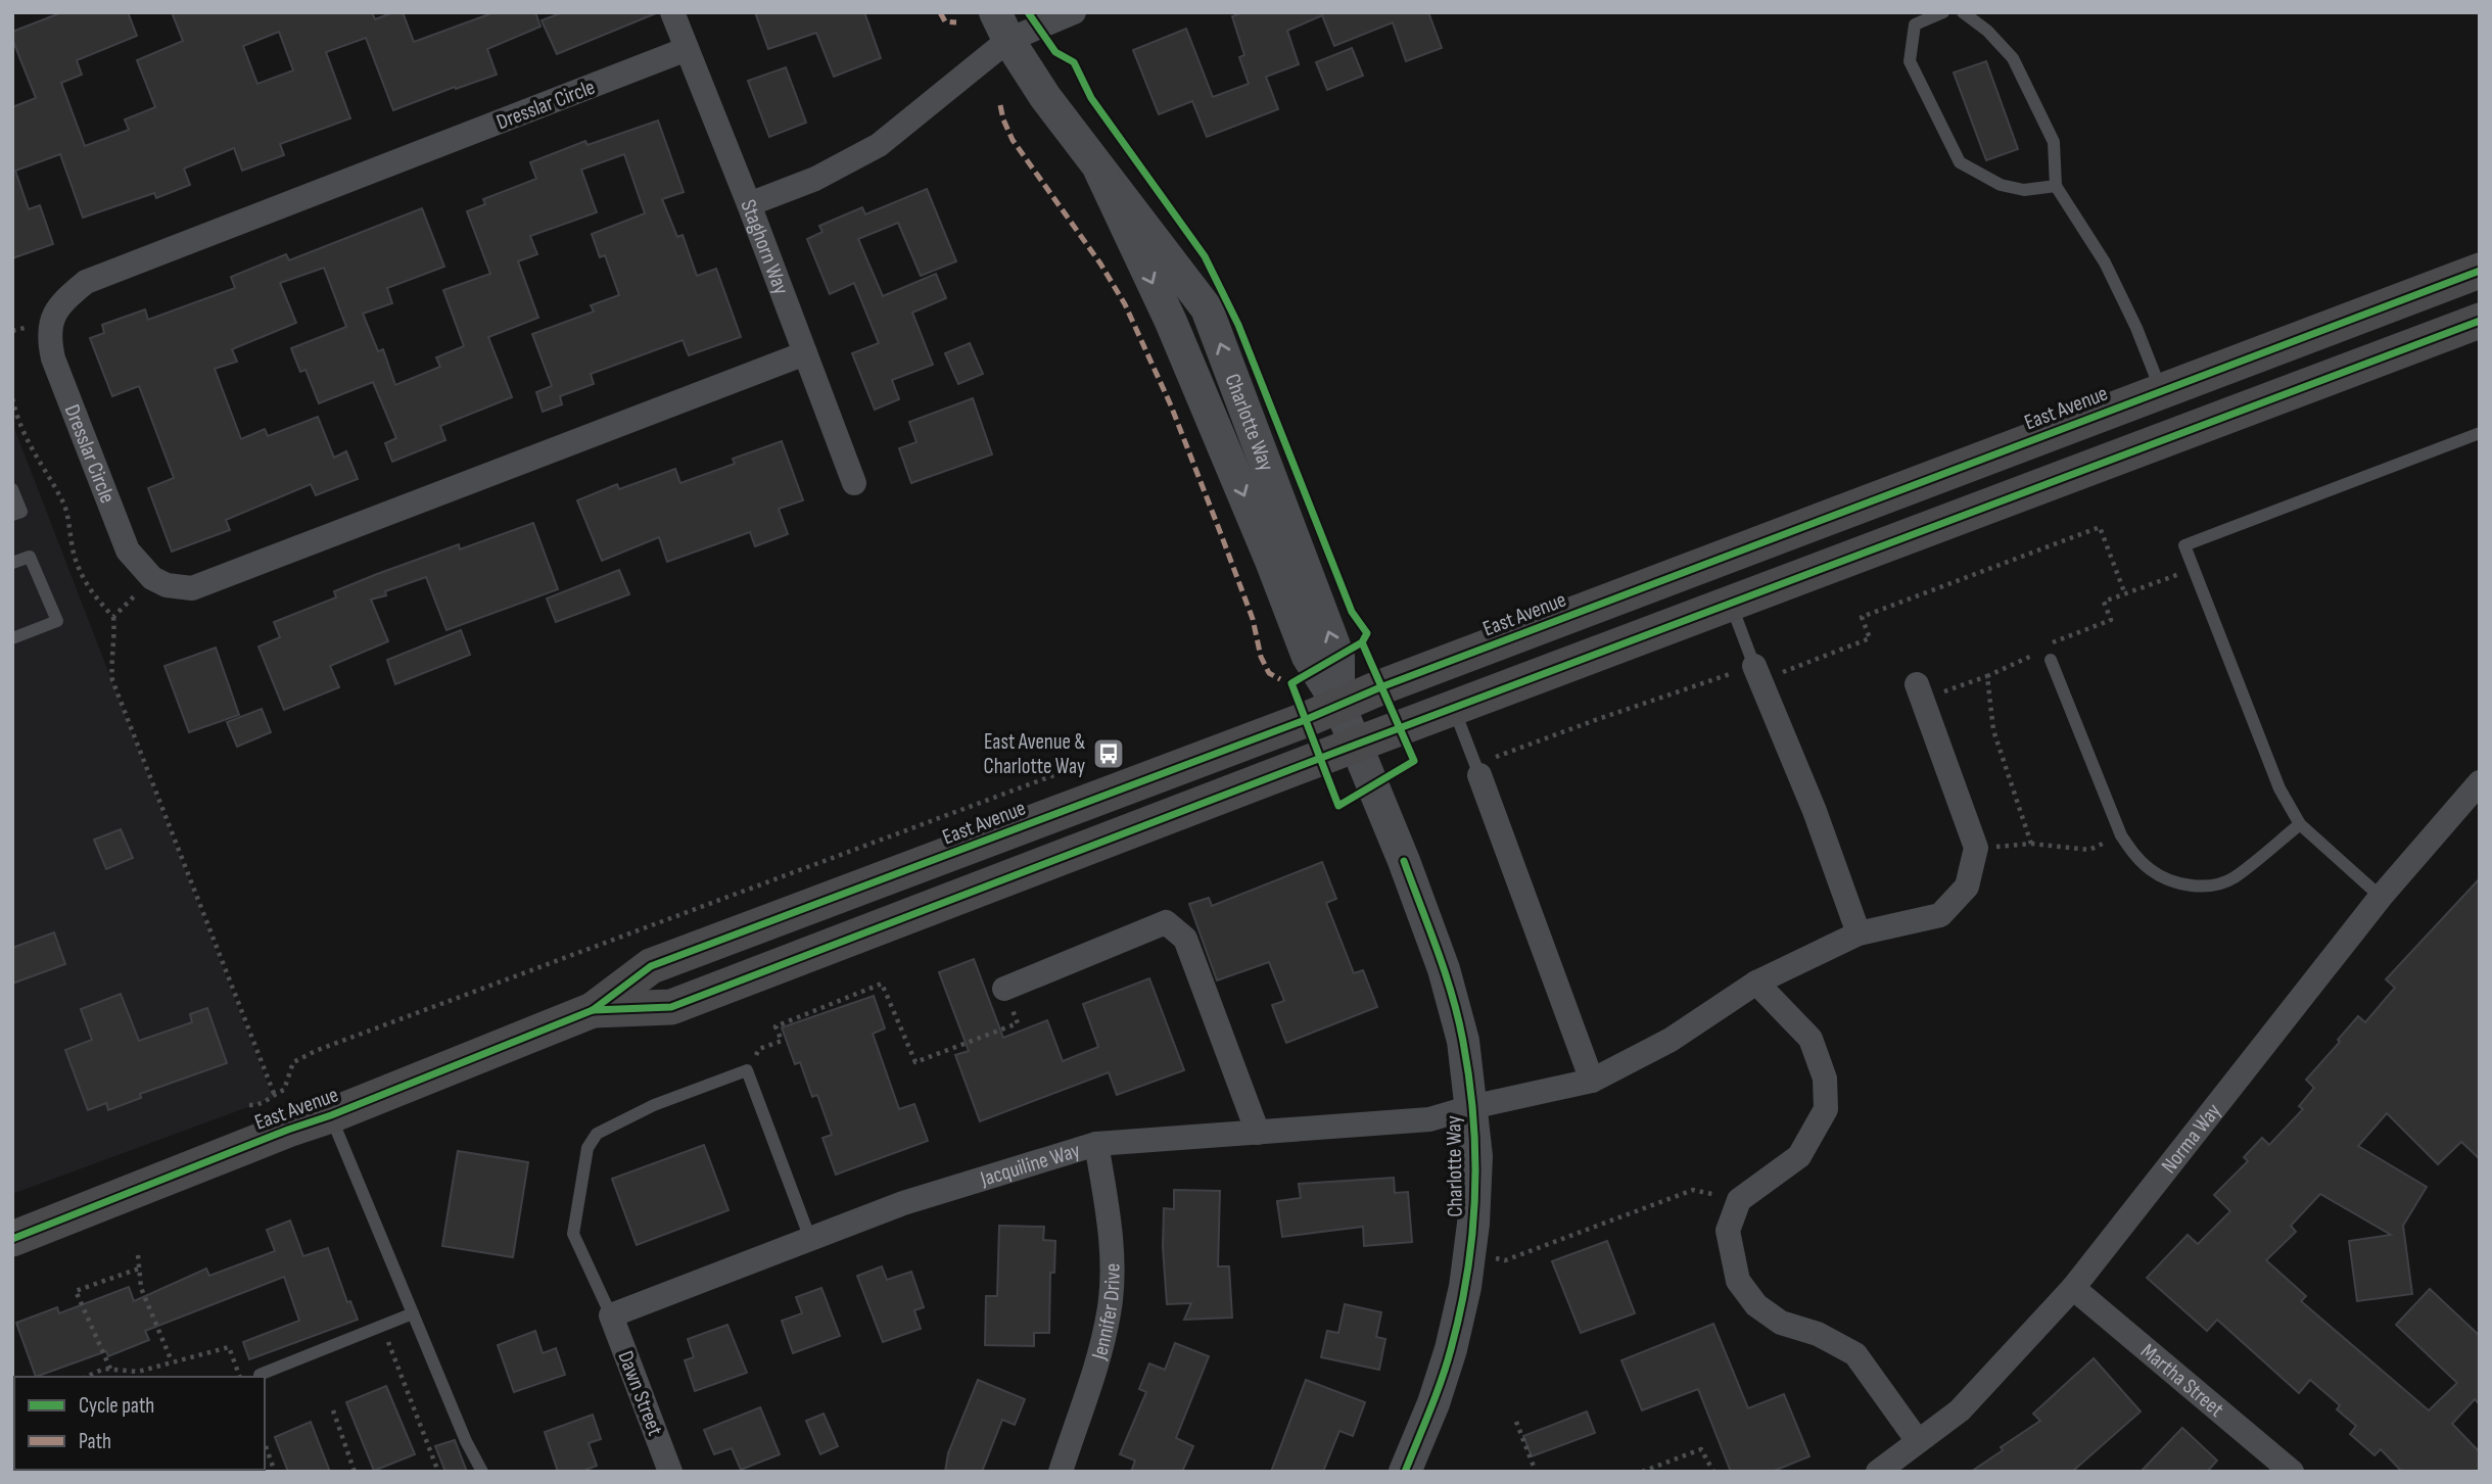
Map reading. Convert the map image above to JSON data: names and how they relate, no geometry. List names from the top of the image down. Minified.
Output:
{"streets":{"main road":["East Avenue"],"street":["Dresslar Circle","Staghorn Way","Charlotte Way","Norma Way","Jacquiline Way","Jennifer Drive","Martha Street","Dawn Street"]},"crossings":[["Dresslar Circle","Staghorn Way"],["East Avenue","Charlotte Way"],["Charlotte Way","Jacquiline Way"],["Norma Way","Martha Street"],["Jacquiline Way","Jennifer Drive"],["Jacquiline Way","Dawn Street"]],"places":{"bus stop":["East Avenue & Charlotte Way"]},"legend":["Cycle path","Path"]}
